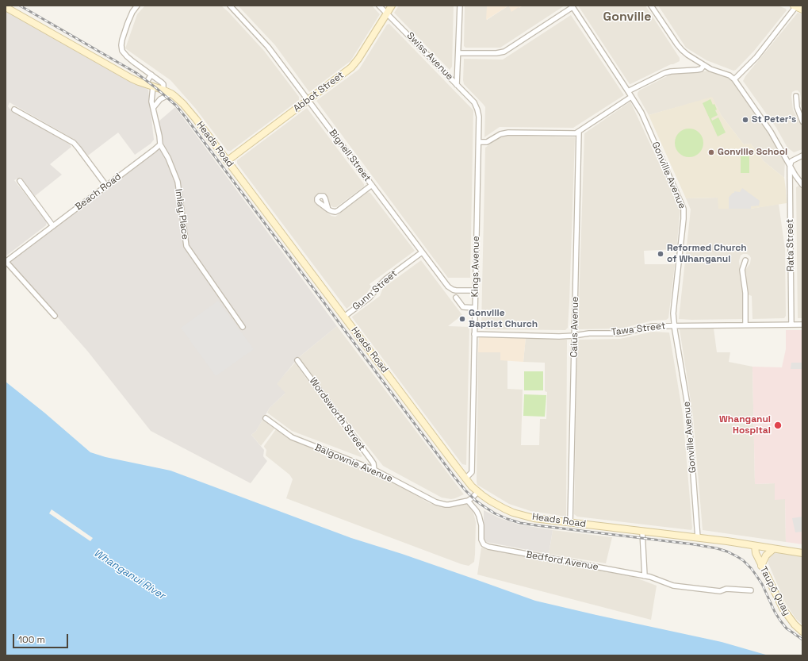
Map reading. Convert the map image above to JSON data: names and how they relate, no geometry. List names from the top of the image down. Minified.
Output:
{"streets":{"main road":["Abbot Street","Heads Road","Taupō Quay"],"street":["Swiss Avenue","Bignell Street","Gonville Avenue","Beach Road","Imlay Place","Rata Street","Kings Avenue","Gunn Street","Caius Avenue","Tawa Street","Wordsworth Street","Balgownie Avenue","Bedford Avenue"]},"crossings":[["Swiss Avenue","Abbot Street"],["Swiss Avenue","Kings Avenue"],["Abbot Street","Heads Road"],["Abbot Street","Bignell Street"],["Heads Road","Gonville Avenue"],["Heads Road","Kings Avenue"],["Heads Road","Gunn Street"],["Heads Road","Caius Avenue"],["Heads Road","Taupō Quay"],["Bignell Street","Kings Avenue"],["Bignell Street","Gunn Street"],["Gonville Avenue","Tawa Street"],["Beach Road","Imlay Place"],["Rata Street","Tawa Street"],["Kings Avenue","Tawa Street"],["Caius Avenue","Tawa Street"],["Wordsworth Street","Balgownie Avenue"],["Balgownie Avenue","Bedford Avenue"]],"districts":["Gonville"],"water":["Whanganui River"],"places":["St Peter's","Gonville School","Reformed Church of Whanganui","Gonville Baptist Church","Whanganui Hospital"],"scale_bar":"100 m"}
